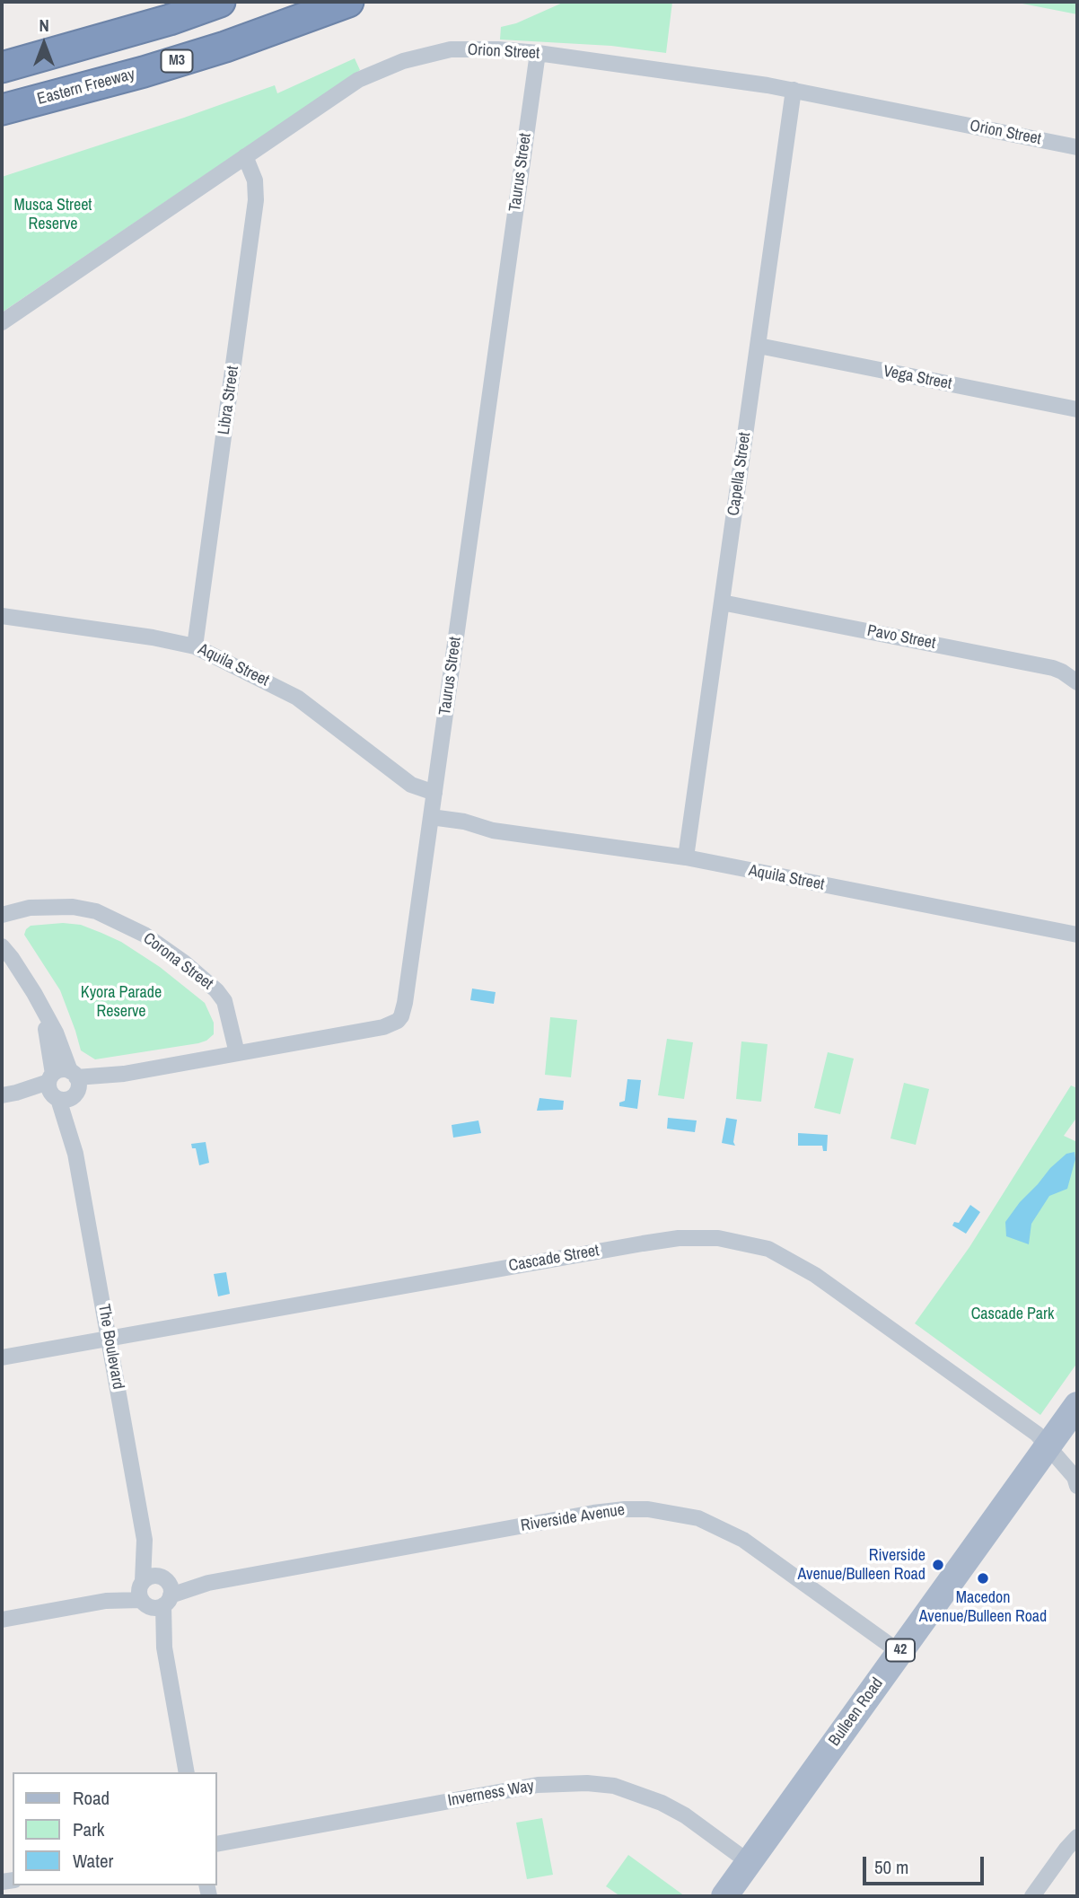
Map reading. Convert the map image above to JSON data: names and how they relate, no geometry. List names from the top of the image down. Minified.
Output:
{"streets":{"highway":["M3","Eastern Freeway"],"main road":["42","Bulleen Road"],"street":["Orion Street","Taurus Street","Vega Street","Libra Street","Capella Street","Pavo Street","Aquila Street","Corona Street","Cascade Street","The Boulevard","Riverside Avenue","Inverness Way"]},"crossings":[["Orion Street","Taurus Street"],["Orion Street","Libra Street"],["Orion Street","Capella Street"],["Taurus Street","Aquila Street"],["Taurus Street","Corona Street"],["Taurus Street","The Boulevard"],["Vega Street","Capella Street"],["Libra Street","Aquila Street"],["Capella Street","Pavo Street"],["Capella Street","Aquila Street"],["Cascade Street","The Boulevard"],["Cascade Street","Bulleen Road"],["The Boulevard","Riverside Avenue"],["Riverside Avenue","Bulleen Road"],["Bulleen Road","Inverness Way"]],"parks":["Musca Street Reserve","Kyora Parade Reserve","Cascade Park"],"places":["Riverside Avenue/Bulleen Road","Macedon Avenue/Bulleen Road"],"legend":["Road","Park","Water"],"scale_bar":"50 m","north":"top"}
